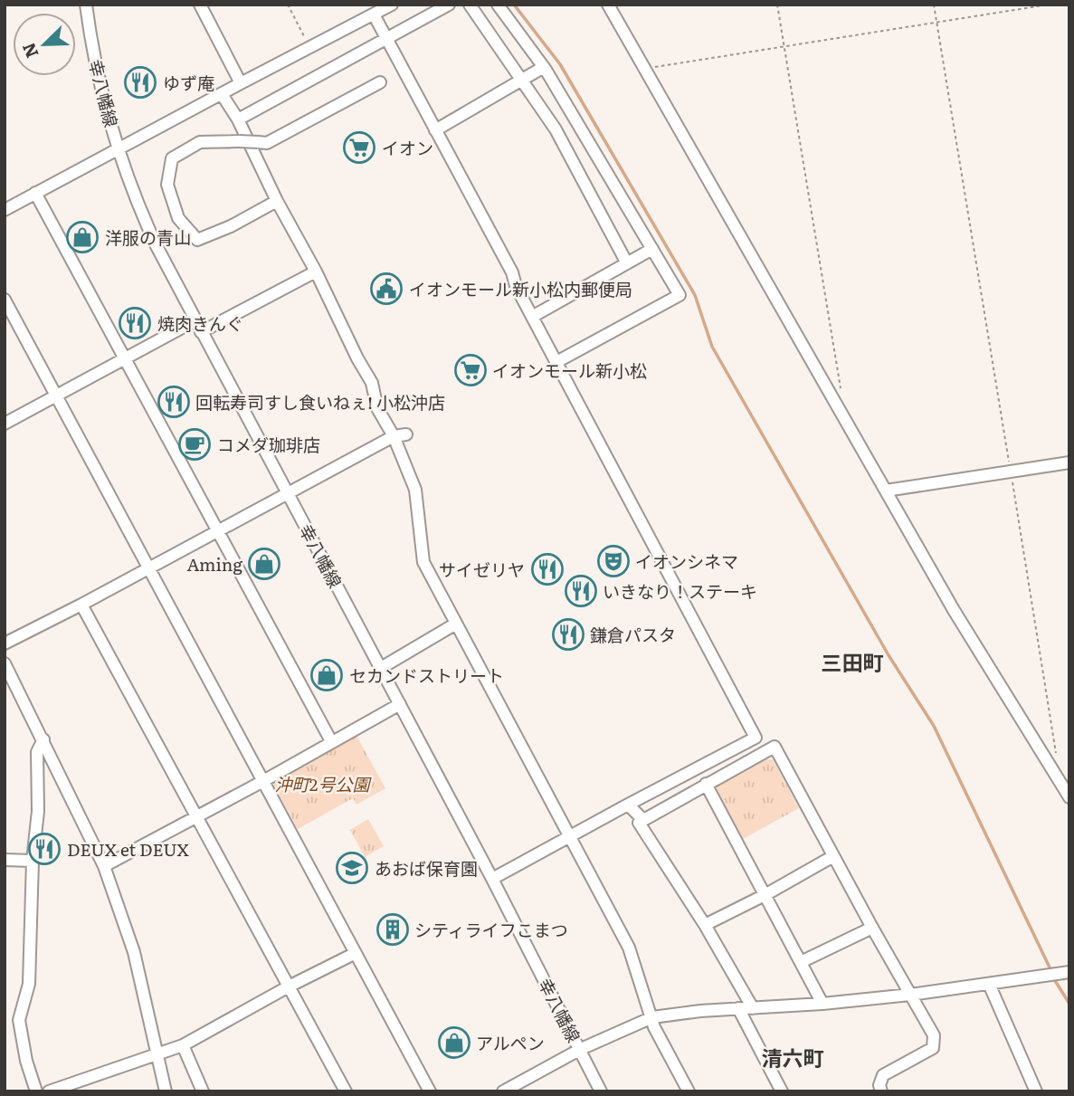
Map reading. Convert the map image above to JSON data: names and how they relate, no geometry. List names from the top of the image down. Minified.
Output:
{"streets":{"street":["幸八幡線"]},"districts":["三田町","清六町"],"parks":["沖町2号公園"],"places":{"restaurant":["ゆず庵","焼肉きんぐ","回転寿司すし食いねぇ! 小松沖店","サイゼリヤ","いきなり！ステーキ","鎌倉パスタ","DEUX et DEUX"],"supermarket":["イオン","イオンモール新小松"],"shop":["洋服の青山","Aming","セカンドストリート","アルペン"],"public building":["イオンモール新小松内郵便局"],"cafe":["コメダ珈琲店"],"theatre":["イオンシネマ"],"school or university":["あおば保育園"],"building":["シティライフこまつ"]},"north":"bottom left"}
